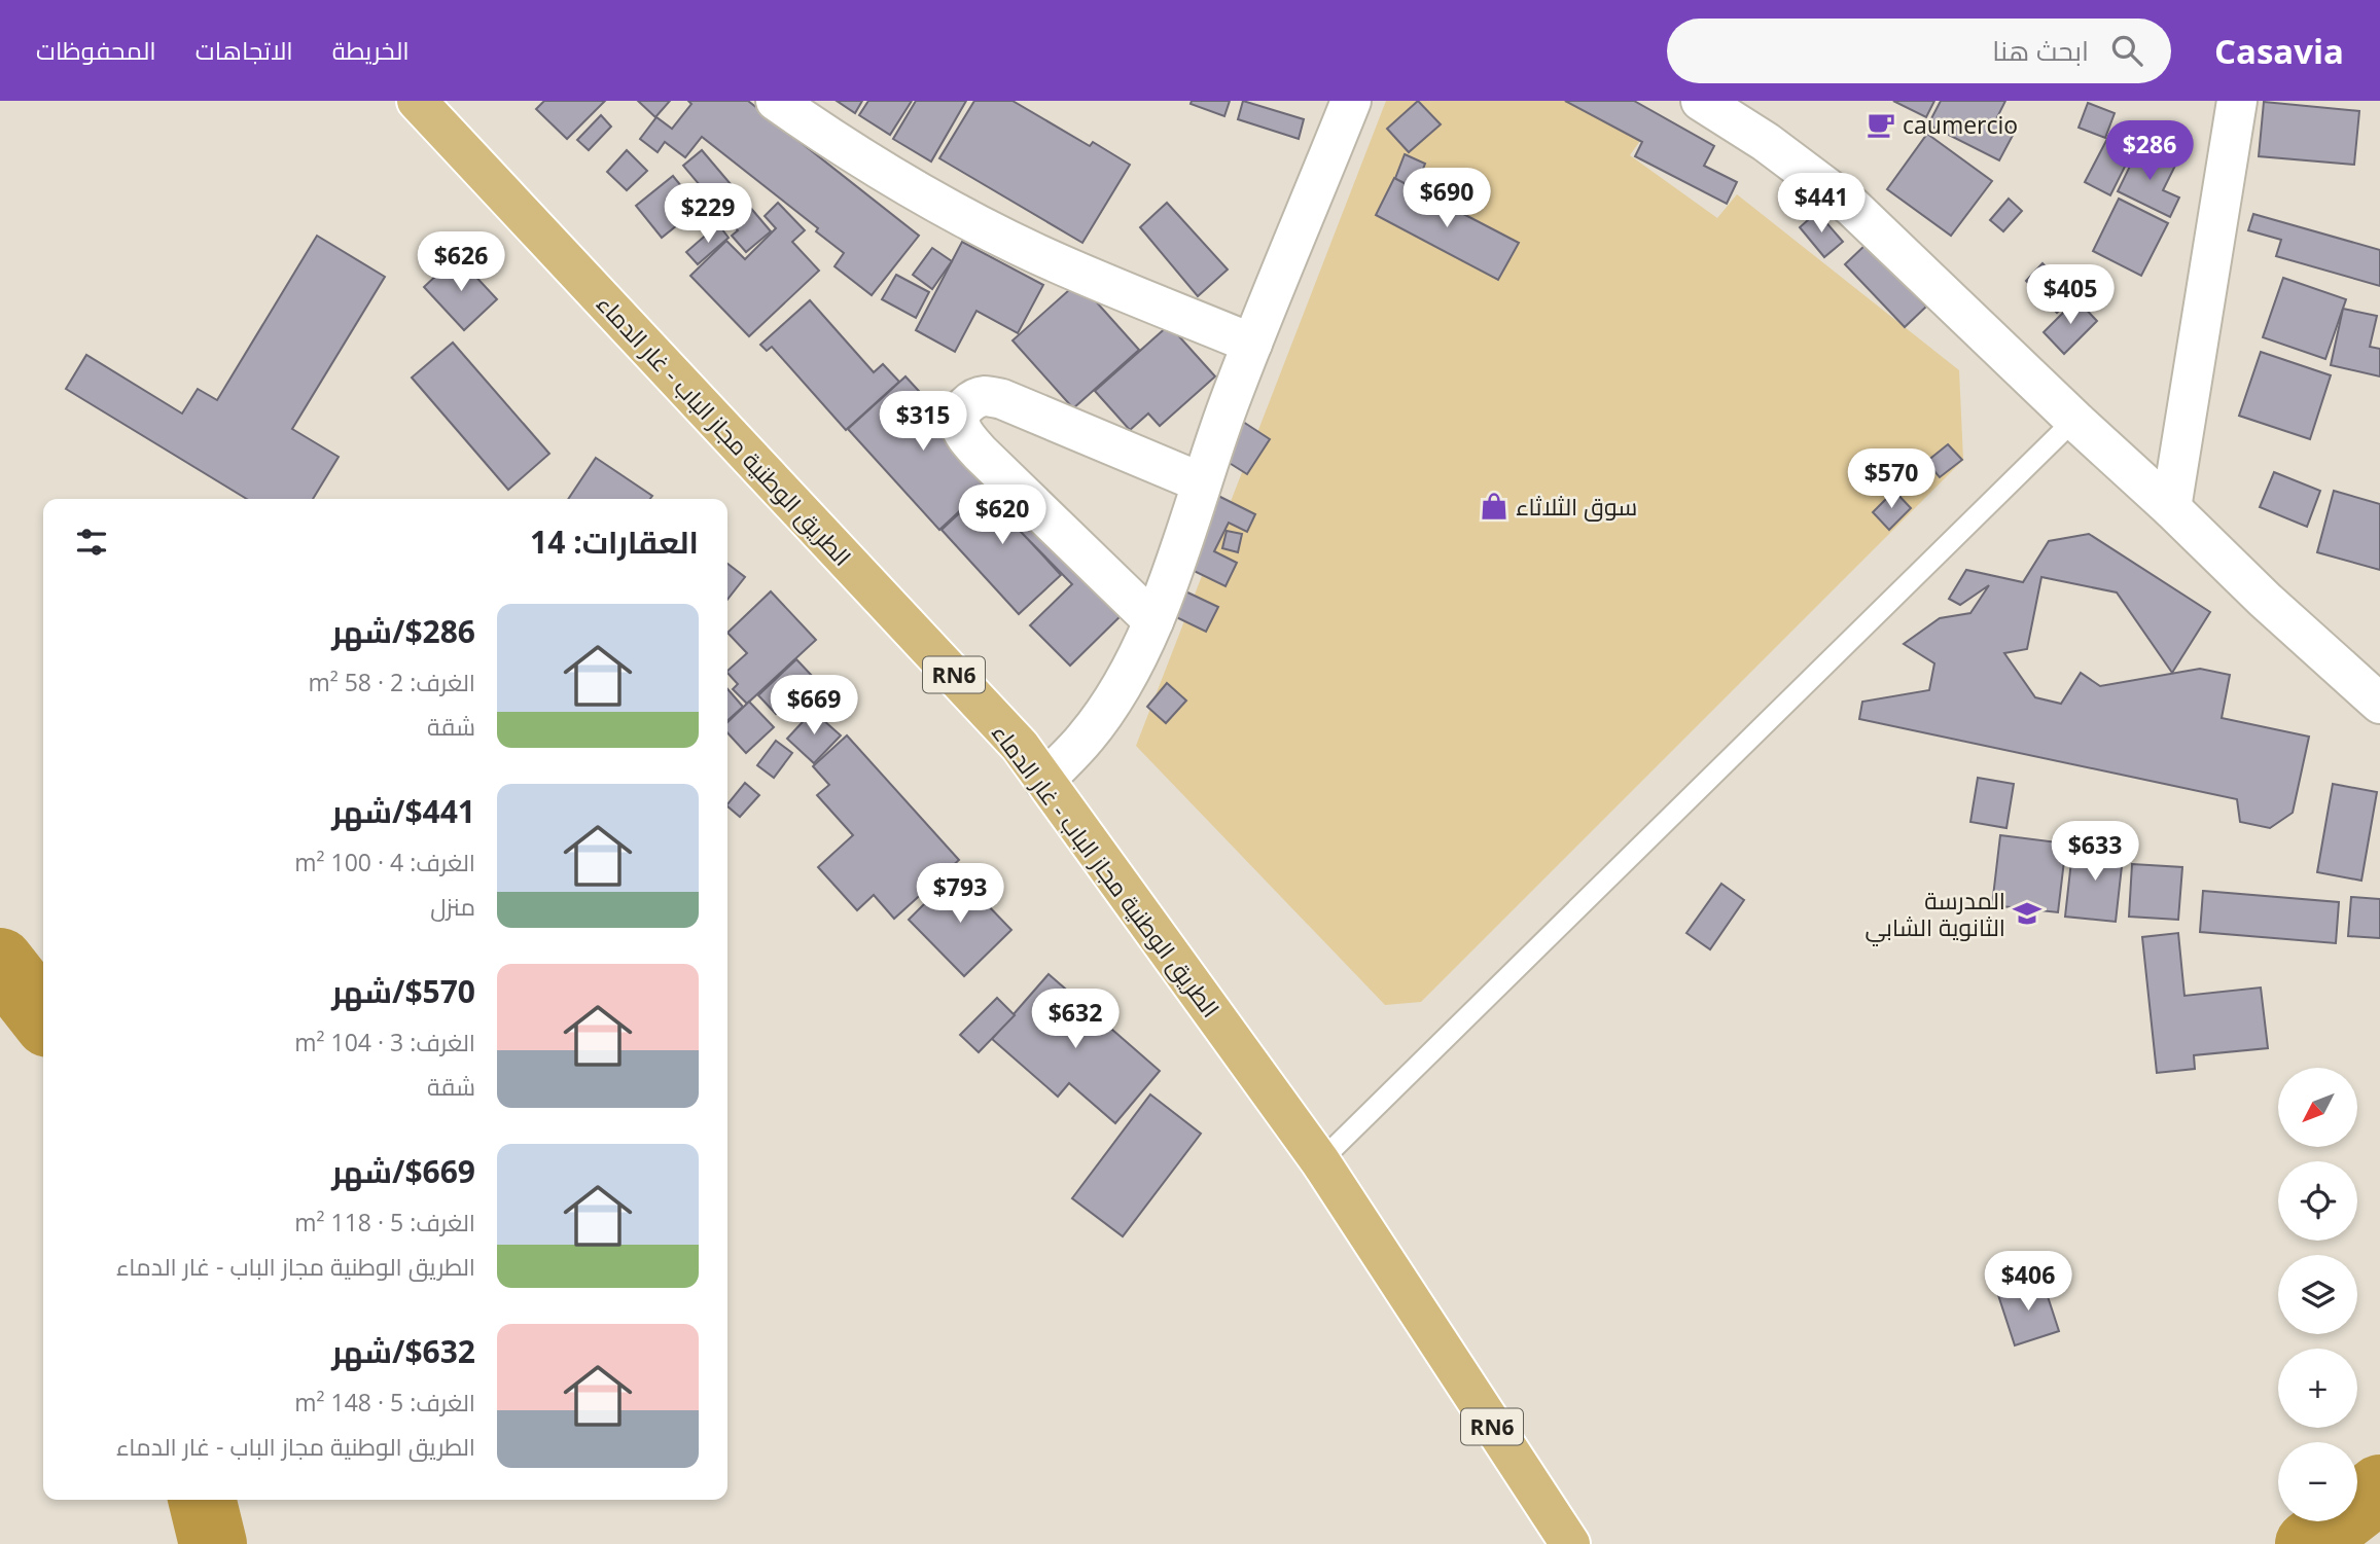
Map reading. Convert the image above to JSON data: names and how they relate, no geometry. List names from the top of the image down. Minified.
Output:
{"streets":{"main road":["الطريق الوطنية مجاز الباب - غار الدماء","RN6"]},"places":{"cafe":["caumercio"],"shop":["سوق الثلاثاء"],"school or university":["المدرسة الثانوية الشابي"]},"north":"bottom left","page":{"header":"Casavia","search":"ابحث هنا","nav":["الخريطة","الاتجاهات","المحفوظات"],"price":["$286","$690","$441","$229","$626","$405","$315","$570","$620","$669","$633","$793","$632","$406"],"heading":"العقارات: 14","list":[{"name":"$286/شهر","note":"الغرف: 2 · 58 m² · شقة"},{"name":"$441/شهر","note":"الغرف: 4 · 100 m² · منزل"},{"name":"$570/شهر","note":"الغرف: 3 · 104 m² · شقة"},{"name":"$669/شهر","note":"الغرف: 5 · 118 m² · الطريق الوطنية مجاز الباب - غار الدماء"},{"name":"$632/شهر","note":"الغرف: 5 · 148 m² · الطريق الوطنية مجاز الباب - غار الدماء"}],"map_buttons":["+","−"]}}
